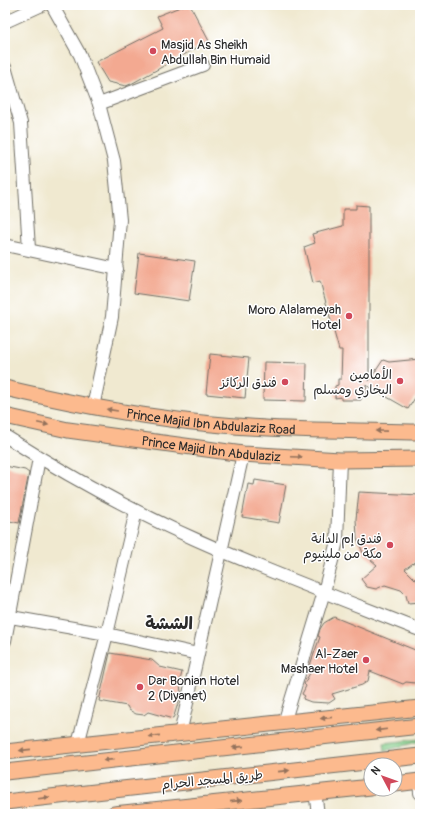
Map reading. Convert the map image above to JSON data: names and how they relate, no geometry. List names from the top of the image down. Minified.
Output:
{"streets":{"main road":["Prince Majid Ibn Abdulaziz Road","Prince Majid Ibn Abdulaziz","طريق المسجد الحرام"]},"one_way":["Prince Majid Ibn Abdulaziz Road","Prince Majid Ibn Abdulaziz"],"districts":["الششة"],"places":["Masjid As Sheikh Abdullah Bin Humaid","Moro Alalameyah Hotel","الأمامين البخاري ومسلم","فندق الركائز","فندق إم الدانة مكة من ملينيوم","Al-Zaer Mashaer Hotel","Dar Bonian Hotel 2 (Diyanet)"],"north":"top left"}
